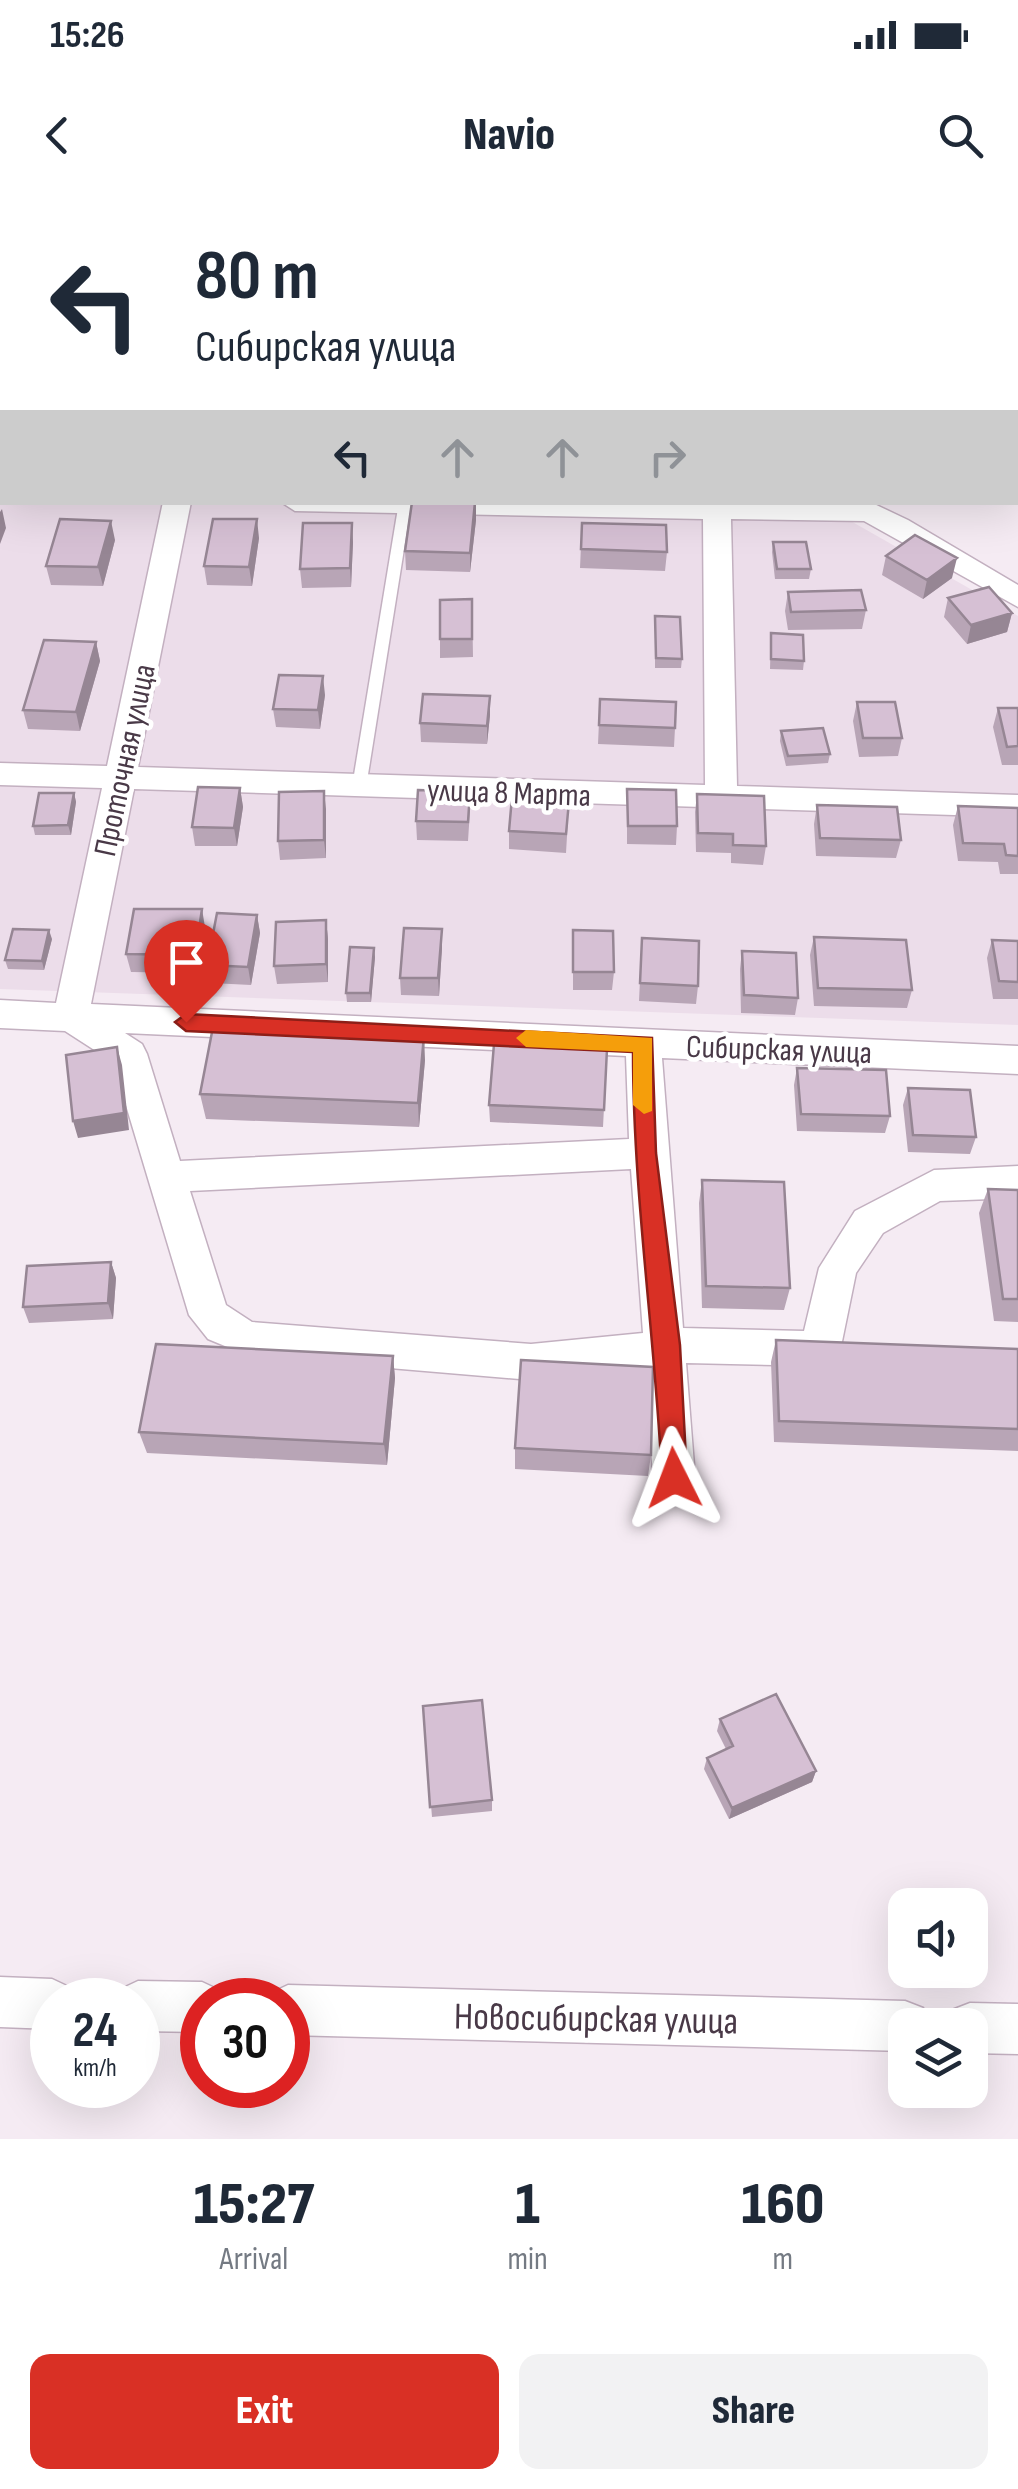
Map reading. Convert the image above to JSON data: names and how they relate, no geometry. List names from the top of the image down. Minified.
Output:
{"streets":{"street":["Проточная улица","улица 8 Марта","Сибирская улица","Новосибирская улица"]},"crossings":[["Проточная улица","улица 8 Марта"],["Проточная улица","Сибирская улица"]],"page":{"status":"15:26","header":"Navio","turn":["80 m","Сибирская улица"],"speed":"24 km/h","limit":"30","eta":["15:27","Arrival","1","min","160","m"],"buttons":["Exit","Share"]}}
